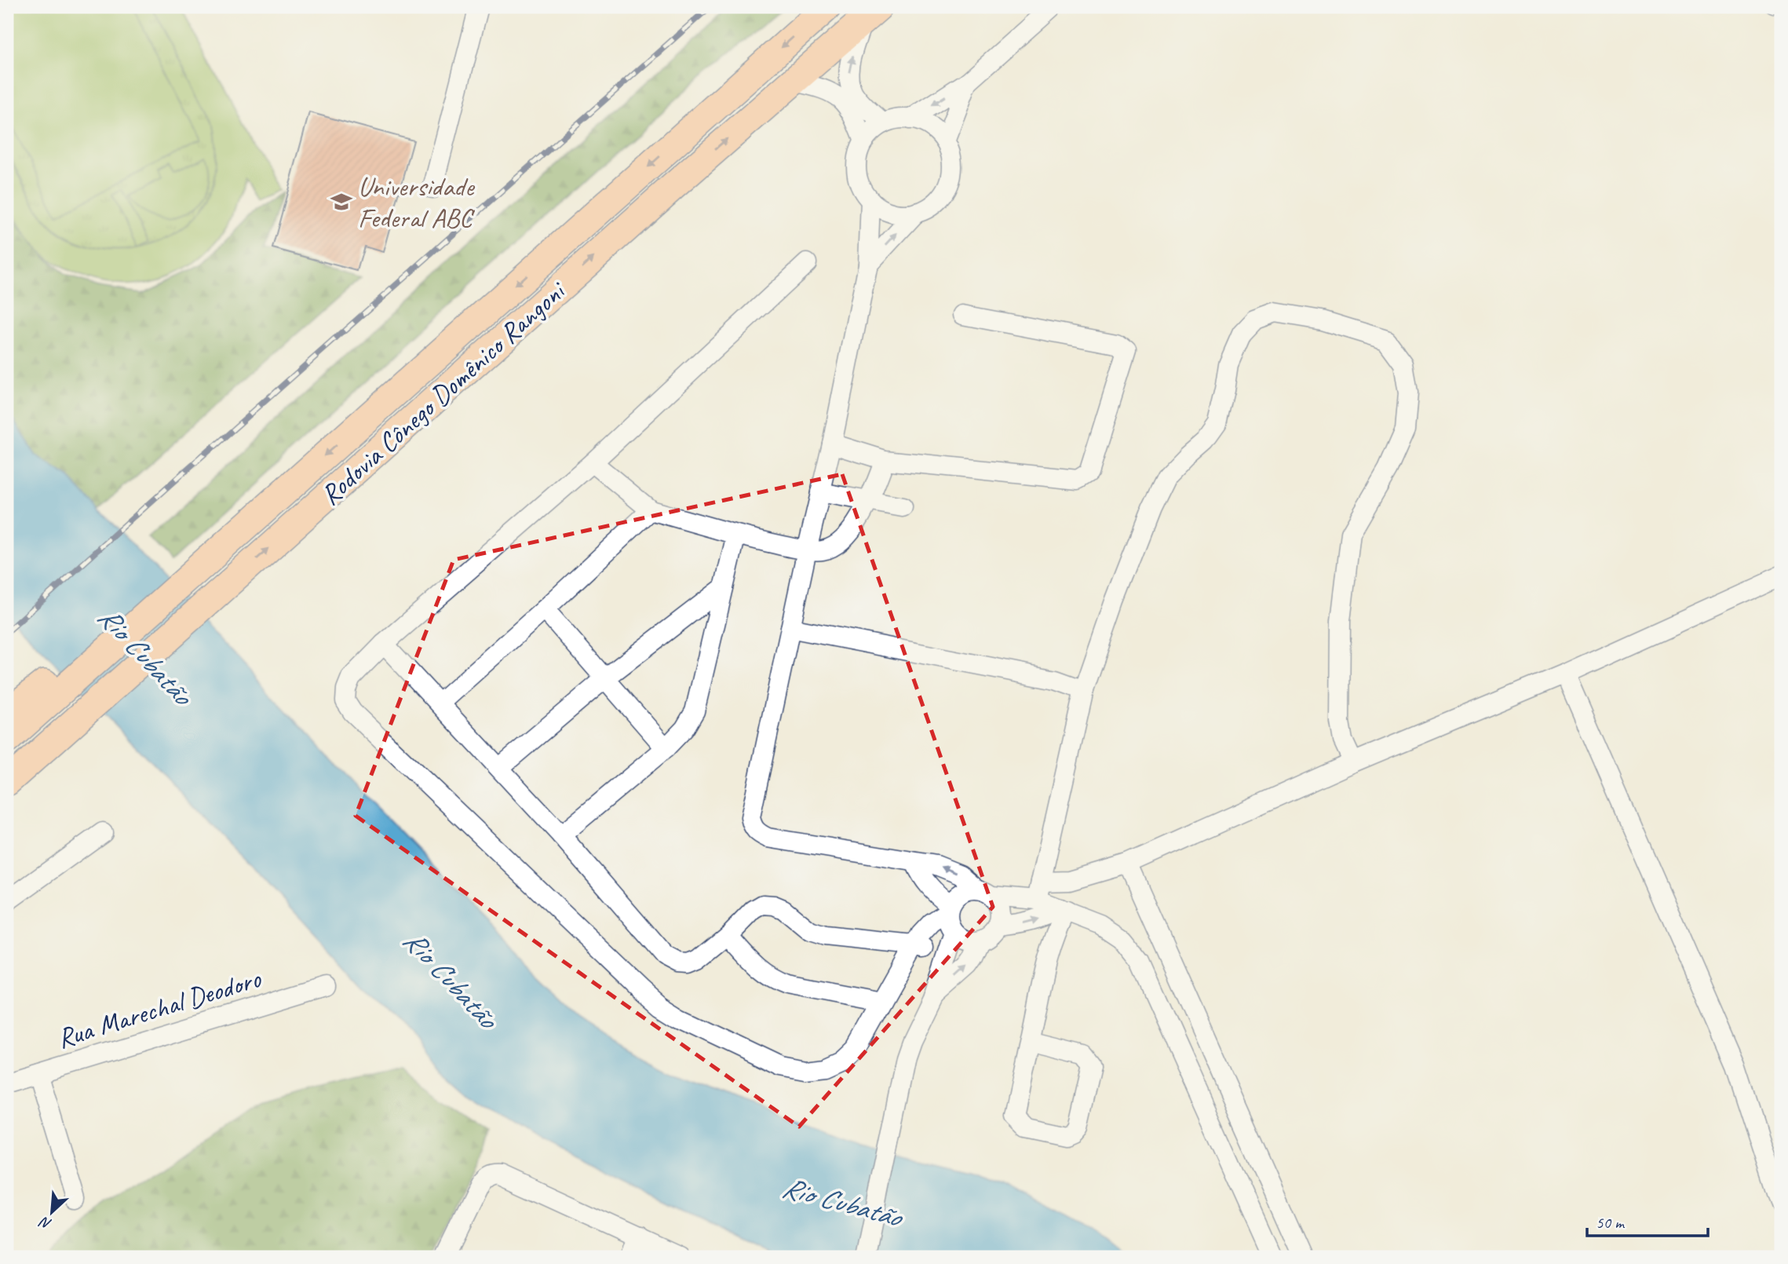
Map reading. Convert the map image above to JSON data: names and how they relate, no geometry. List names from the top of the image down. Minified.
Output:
{"streets":{"highway":["Rodovia Cônego Domênico Rangoni"],"street":["Rua Marechal Deodoro"]},"water":["Rio Cubatão"],"places":{"school or university":["Universidade Federal ABC"]},"scale_bar":"50 m","north":"bottom left"}
